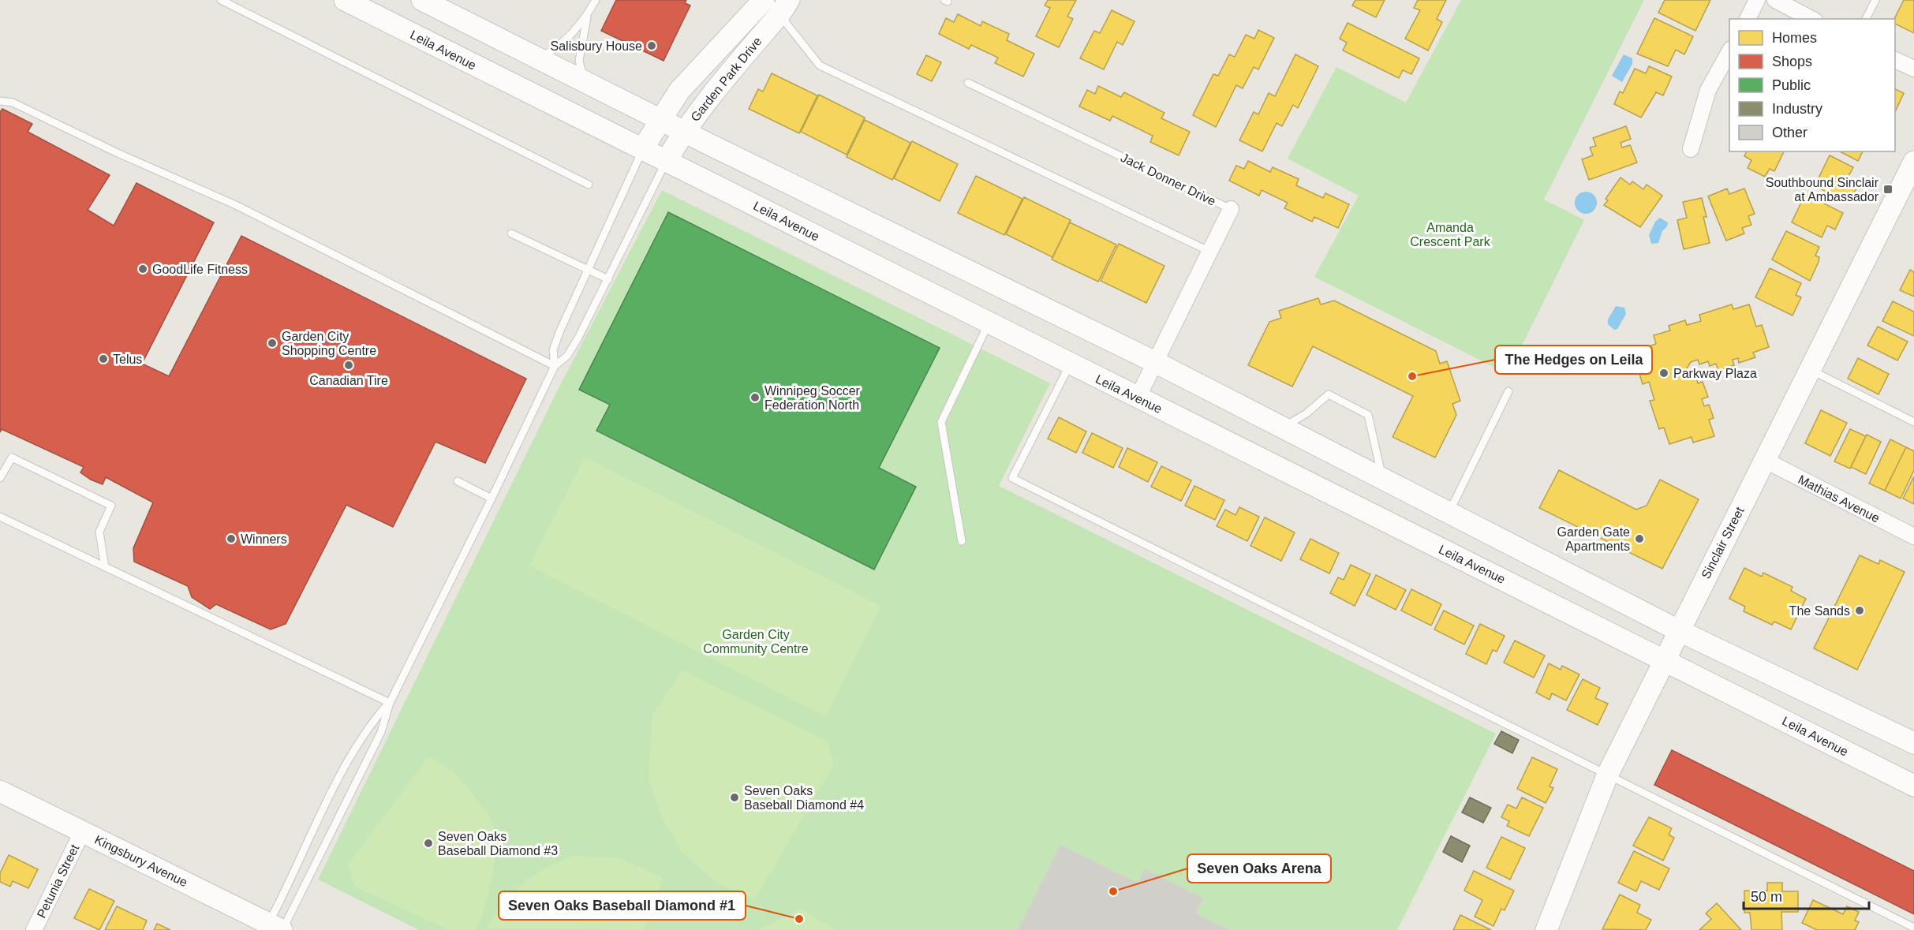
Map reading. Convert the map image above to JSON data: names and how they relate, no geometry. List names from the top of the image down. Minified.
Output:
{"streets":{"main road":["Leila Avenue","Garden Park Drive","Sinclair Street","Kingsbury Avenue"],"street":["Jack Donner Drive","Mathias Avenue","Petunia Street"]},"crossings":[["Leila Avenue","Garden Park Drive"],["Leila Avenue","Jack Donner Drive"],["Leila Avenue","Sinclair Street"],["Mathias Avenue","Sinclair Street"],["Kingsbury Avenue","Petunia Street"]],"parks":["Amanda Crescent Park","Garden City Community Centre"],"places":{"other":["Salisbury House","GoodLife Fitness","Garden City Shopping Centre","Telus","Canadian Tire","Parkway Plaza","The Hedges on Leila","Winnipeg Soccer Federation North","Winners","Garden Gate Apartments","The Sands","Seven Oaks Baseball Diamond #4","Seven Oaks Baseball Diamond #3","Seven Oaks Arena","Seven Oaks Baseball Diamond #1"],"transit":["Southbound Sinclair at Ambassador"]},"legend":["Homes","Shops","Public","Industry","Other"],"scale_bar":"50 m"}
